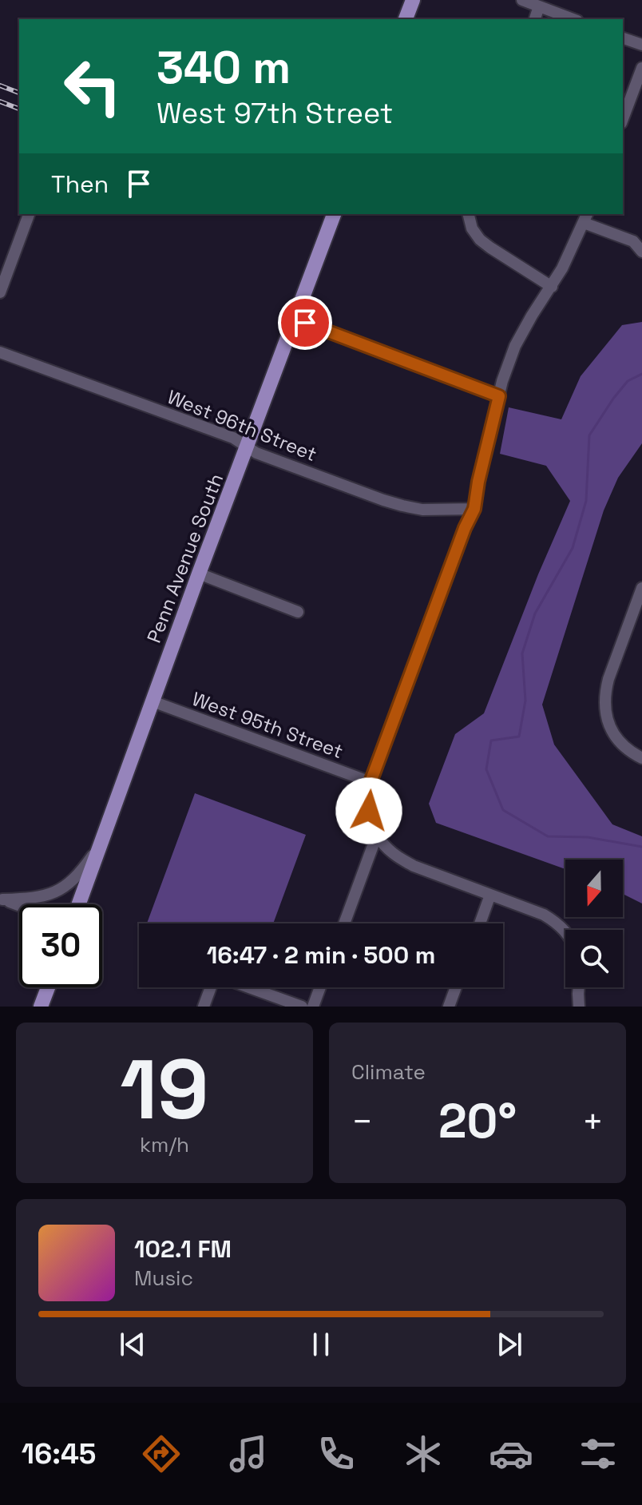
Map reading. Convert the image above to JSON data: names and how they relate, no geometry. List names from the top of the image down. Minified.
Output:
{"streets":{"main road":["Penn Avenue South"],"street":["West 96th Street","West 95th Street"]},"crossings":[["West 96th Street","Penn Avenue South"],["Penn Avenue South","West 95th Street"]],"north":"bottom","page":{"turn":["340 m","West 97th Street"],"then":"Then","limit":"30","trip":"16:47 · 2 min · 500 m","tile":[["19","km/h"],"Climate"],"heat":["−","20°","+"],"song":["102.1 FM","Music"],"tabs":"16:45"}}
